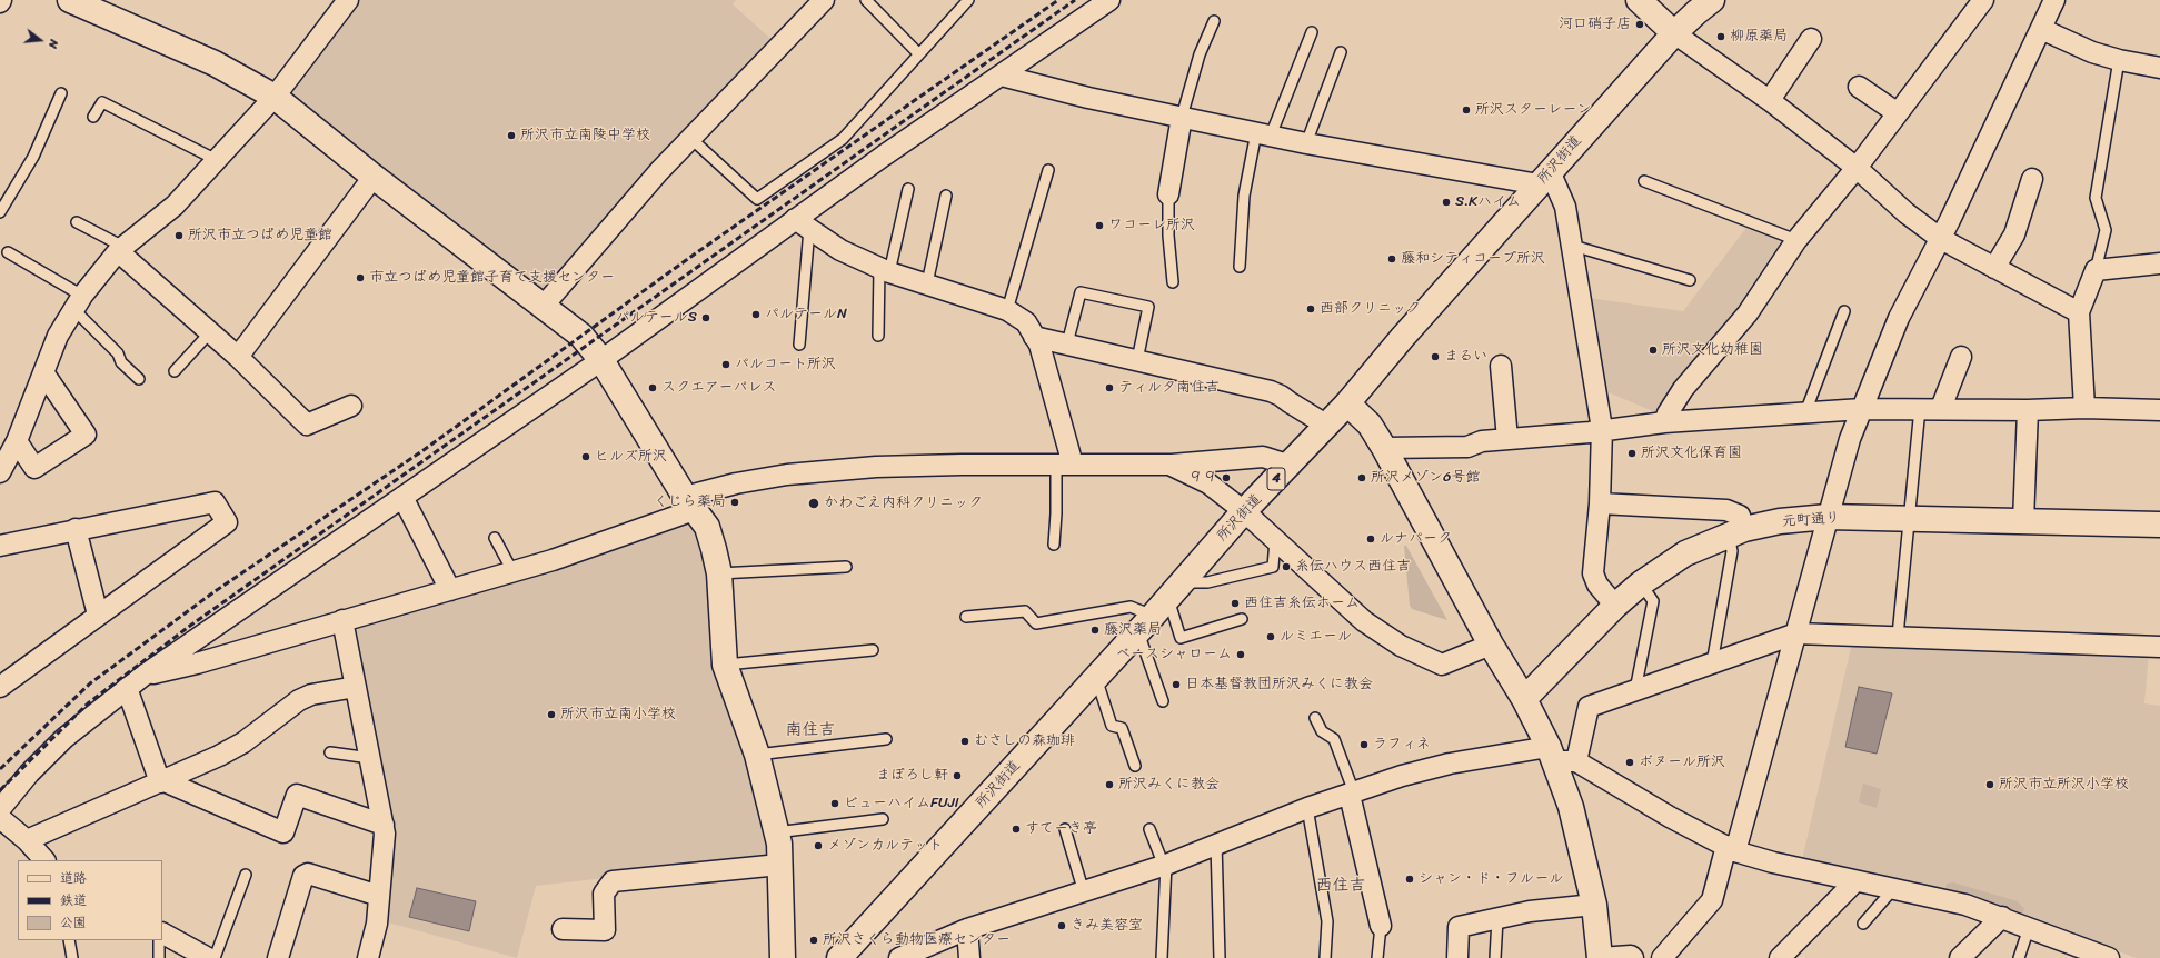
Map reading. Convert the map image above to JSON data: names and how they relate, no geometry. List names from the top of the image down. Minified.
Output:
{"streets":{"street":["所沢街道","4","元町通り"]},"districts":["南住吉","西住吉"],"places":["河口硝子店","柳原薬局","所沢スターレーン","所沢市立南陵中学校","S.Kハイム","ワコーレ所沢","所沢市立つばめ児童館","藤和シティコープ所沢","市立つばめ児童館子育て支援センター","西部クリニック","パルテールN","パルテールS","所沢文化幼稚園","まるい","パルコート所沢","スクエアーパレス","ティルタ南住吉","所沢文化保育園","ヒルズ所沢","９９","所沢メゾン6号館","くじら薬局","かわごえ内科クリニック","ルナパーク","糸伝ハウス西住吉","西住吉糸伝ホーム","藤沢薬局","ルミエール","ベースシャローム","日本基督教団所沢みくに教会","所沢市立南小学校","むさしの森珈琲","ラフィネ","ボヌール所沢","まぼろし軒","所沢みくに教会","所沢市立所沢小学校","ビューハイムFUJI","すてーき亭","メゾンカルテット","シャン・ド・フルール","きみ美容室","所沢さくら動物医療センター"],"legend":["道路","鉄道","公園"],"north":"right"}
